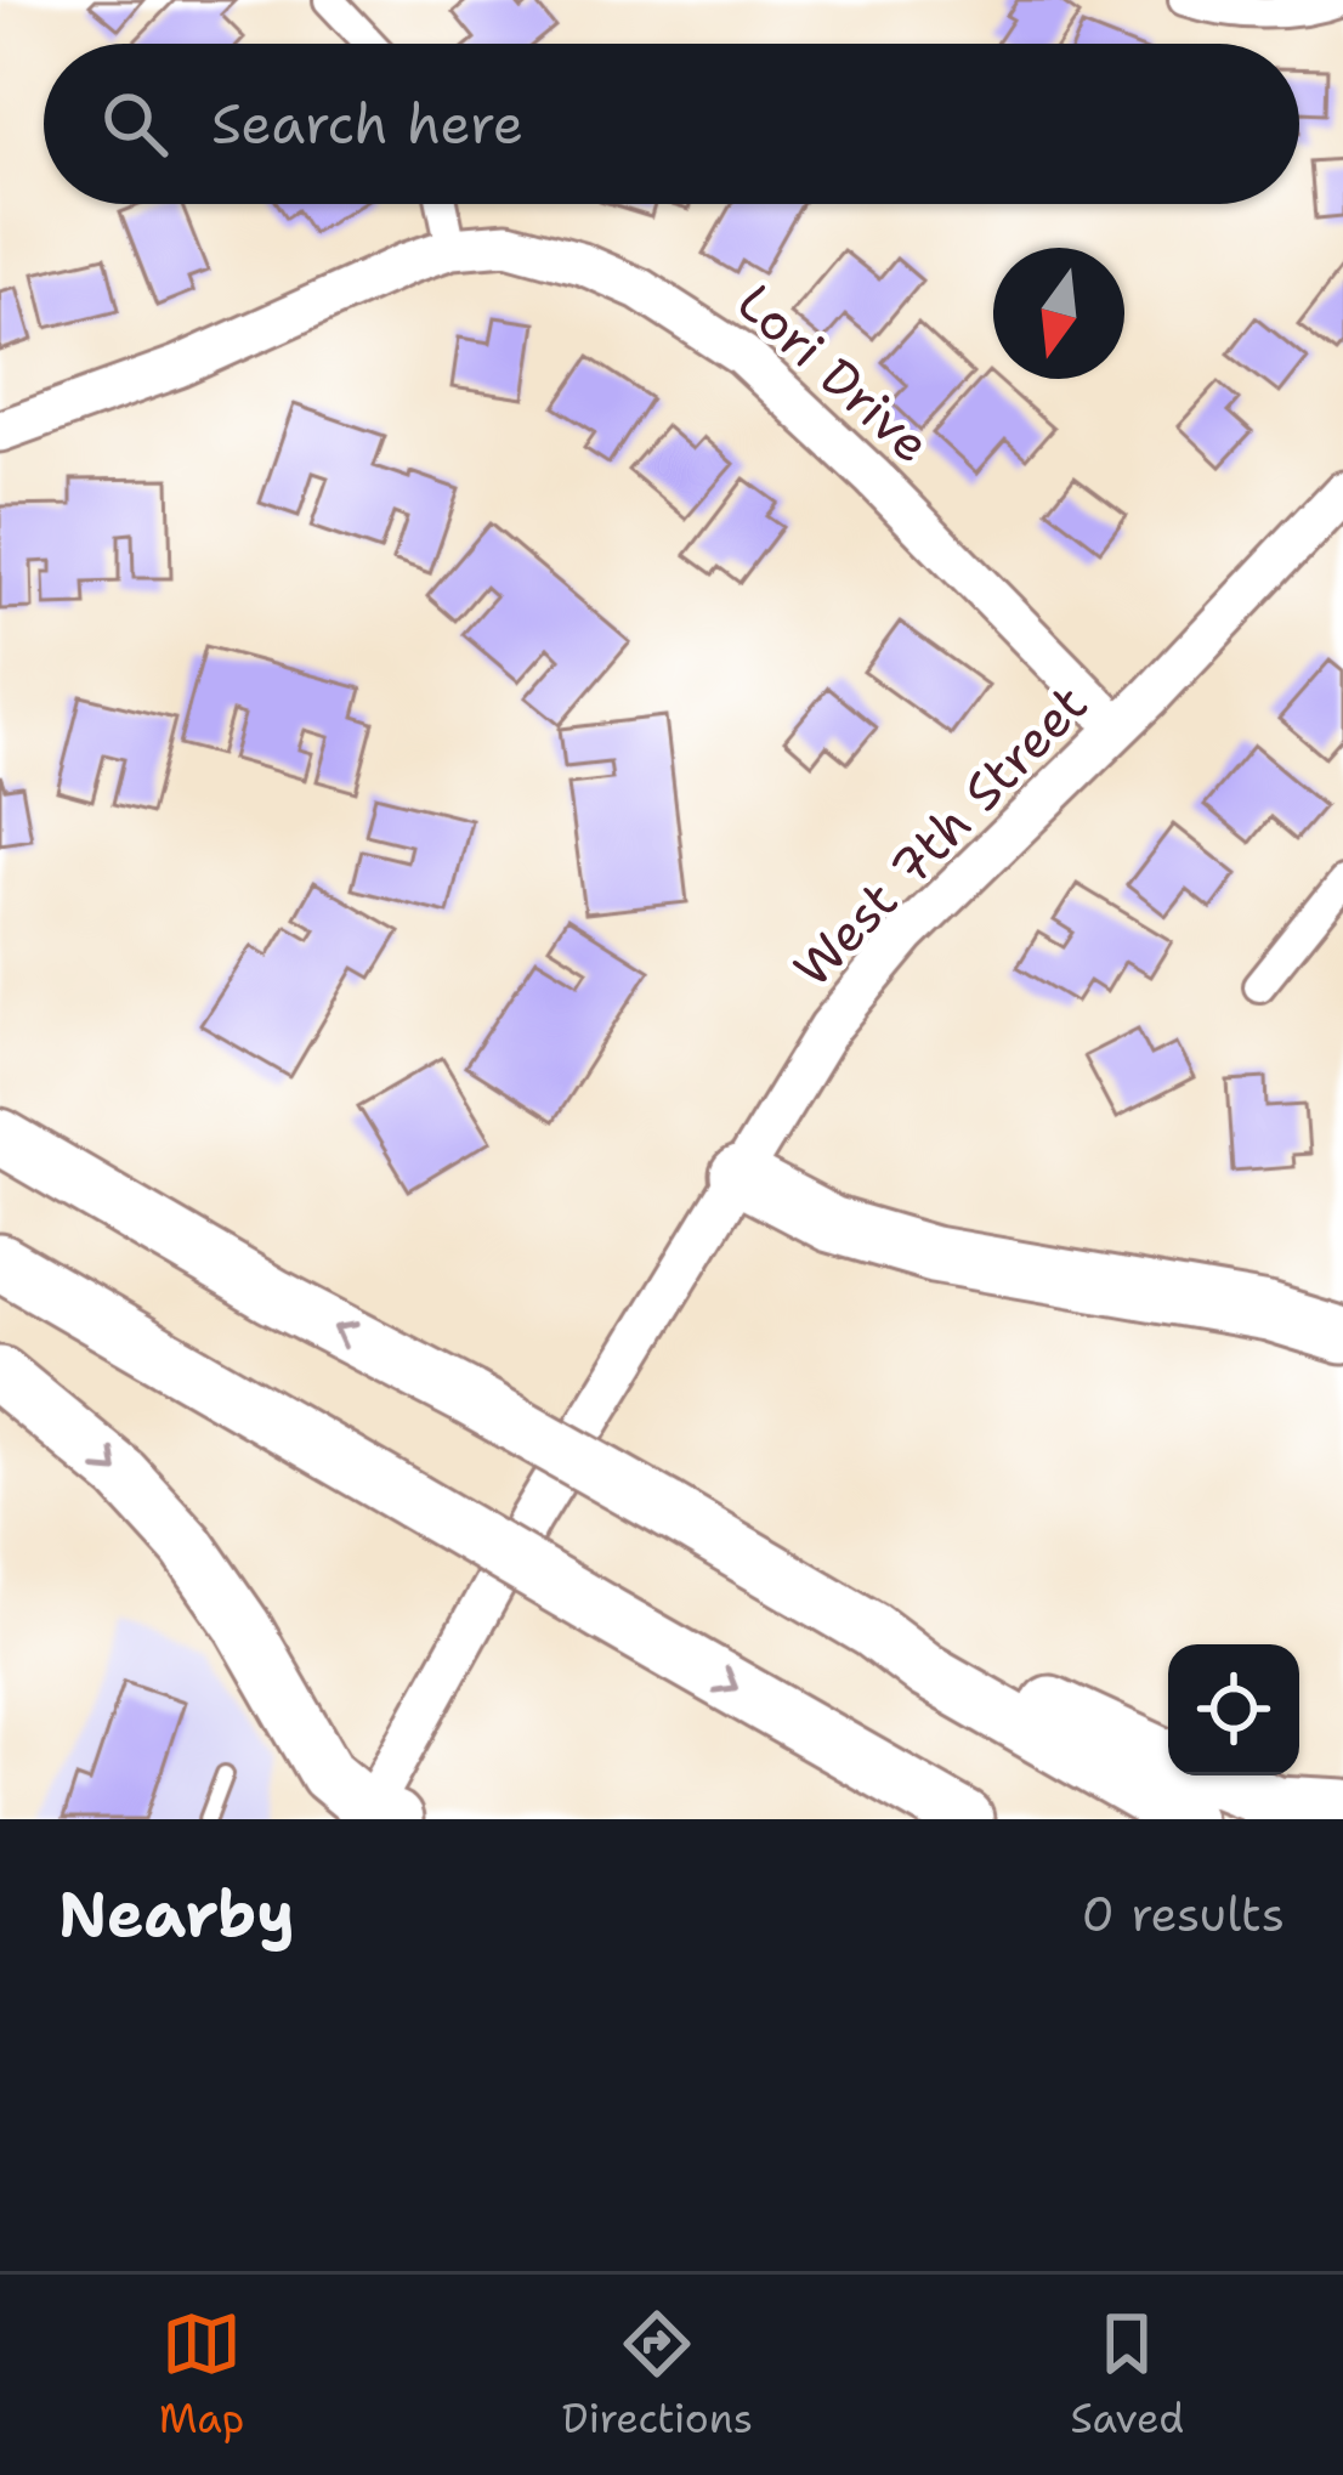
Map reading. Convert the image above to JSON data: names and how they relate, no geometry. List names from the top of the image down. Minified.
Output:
{"streets":{"street":["Lori Drive","West 7th Street"]},"crossings":[["Lori Drive","West 7th Street"]],"north":"bottom","page":{"search":"Search here","heading":["Nearby","0 results"],"nav":["Map","Directions","Saved"]}}
